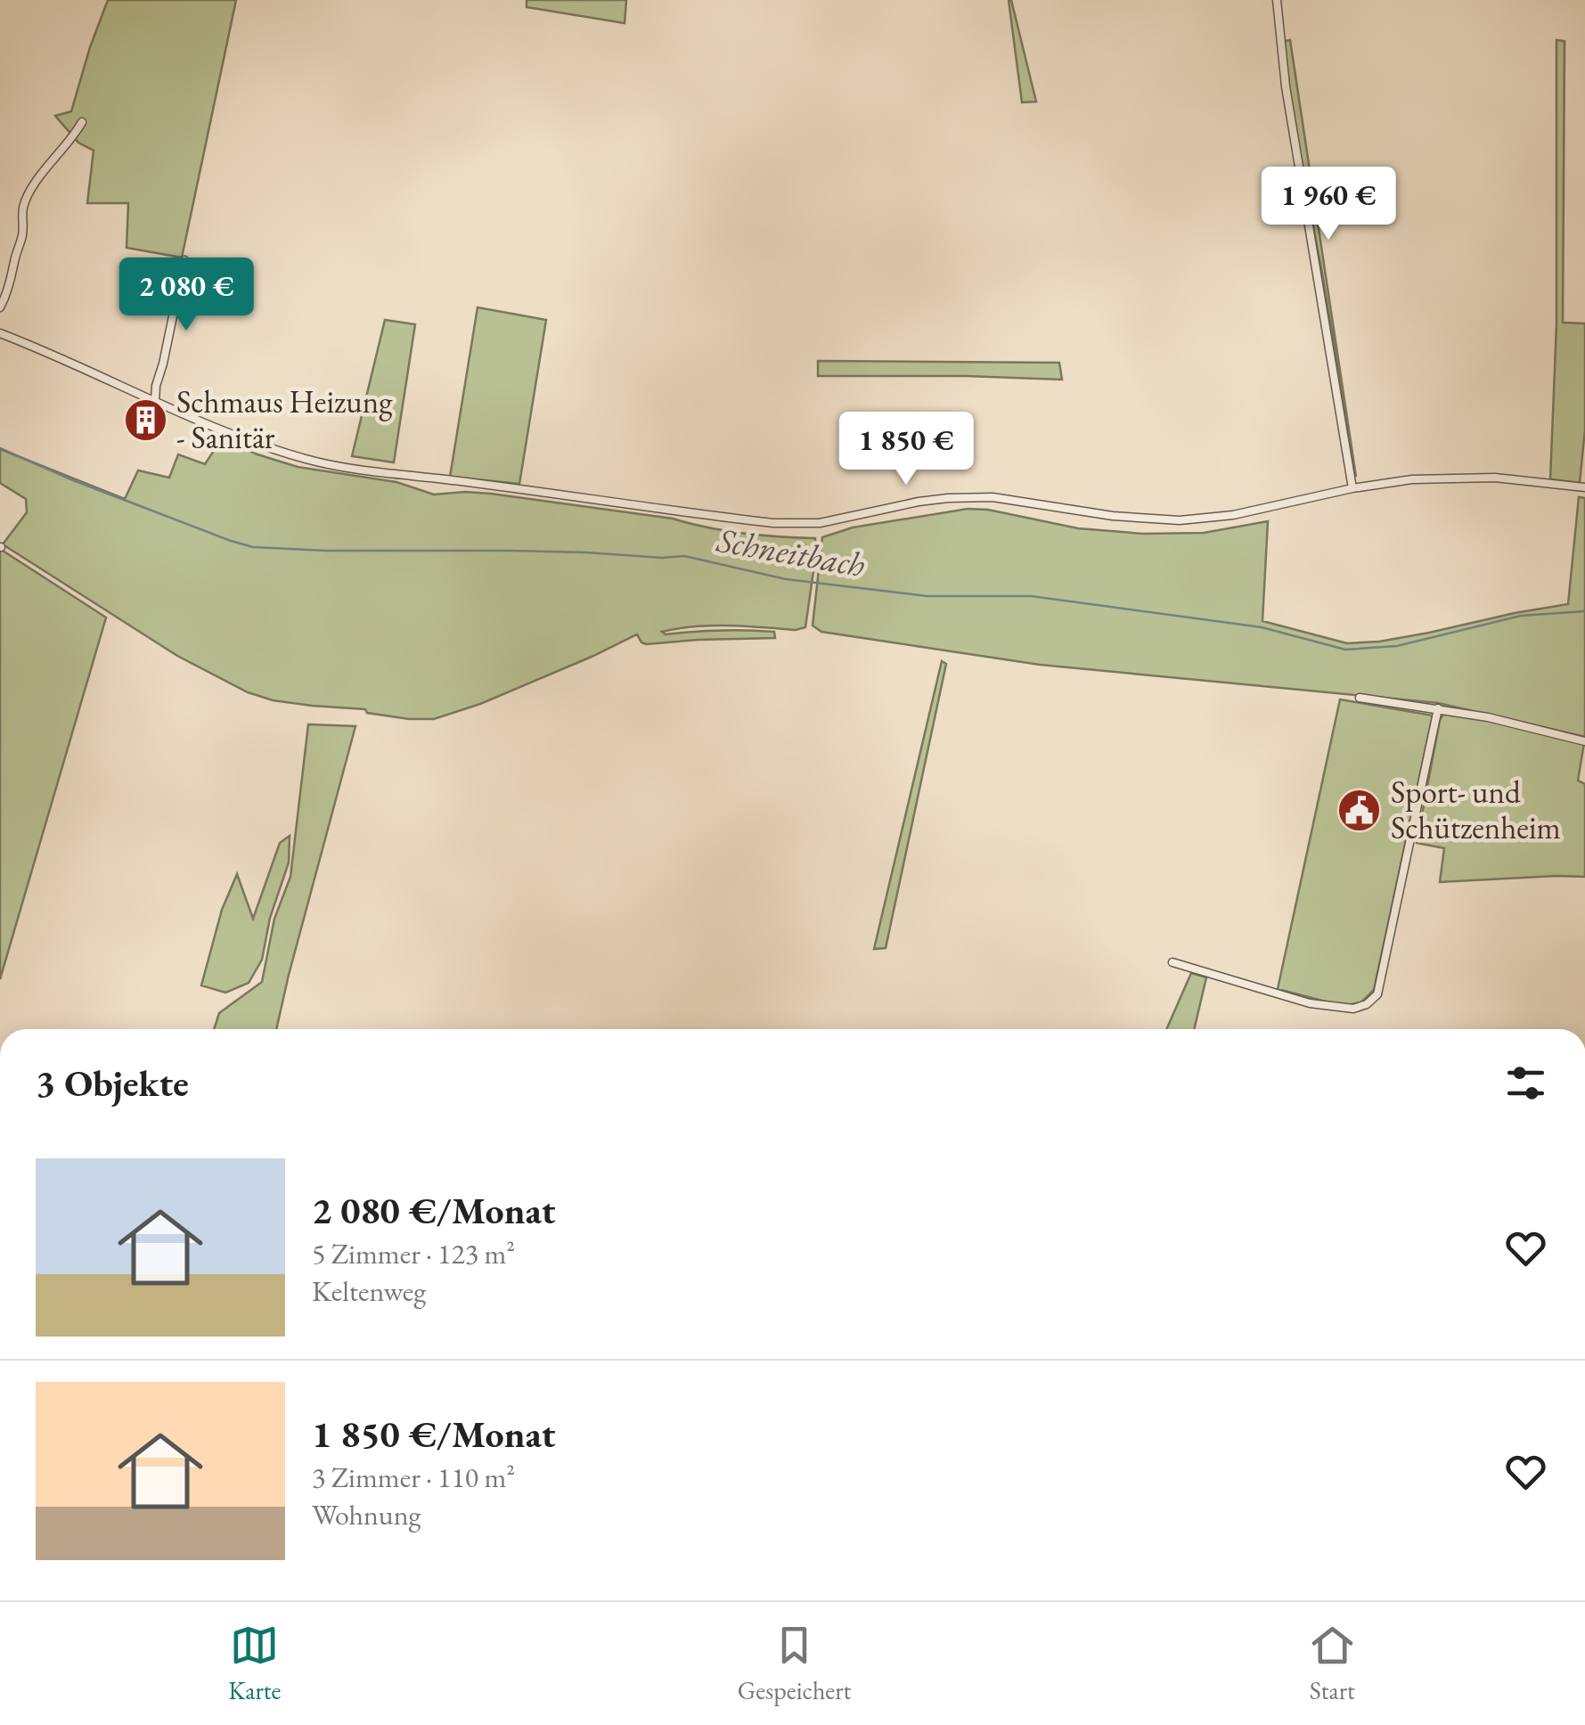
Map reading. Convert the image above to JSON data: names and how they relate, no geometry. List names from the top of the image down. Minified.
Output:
{"water":["Schneitbach"],"places":{"building":["Schmaus Heizung - Sanitär"],"public building":["Sport- und Schützenheim"]},"page":{"price":["1 960 €","2 080 €","1 850 €"],"heading":"3 Objekte","list":[{"name":"2 080 €/Monat","note":"5 Zimmer · 123 m² · Keltenweg"},{"name":"1 850 €/Monat","note":"3 Zimmer · 110 m² · Wohnung"}],"tabs":["Karte","Gespeichert","Start"]}}
